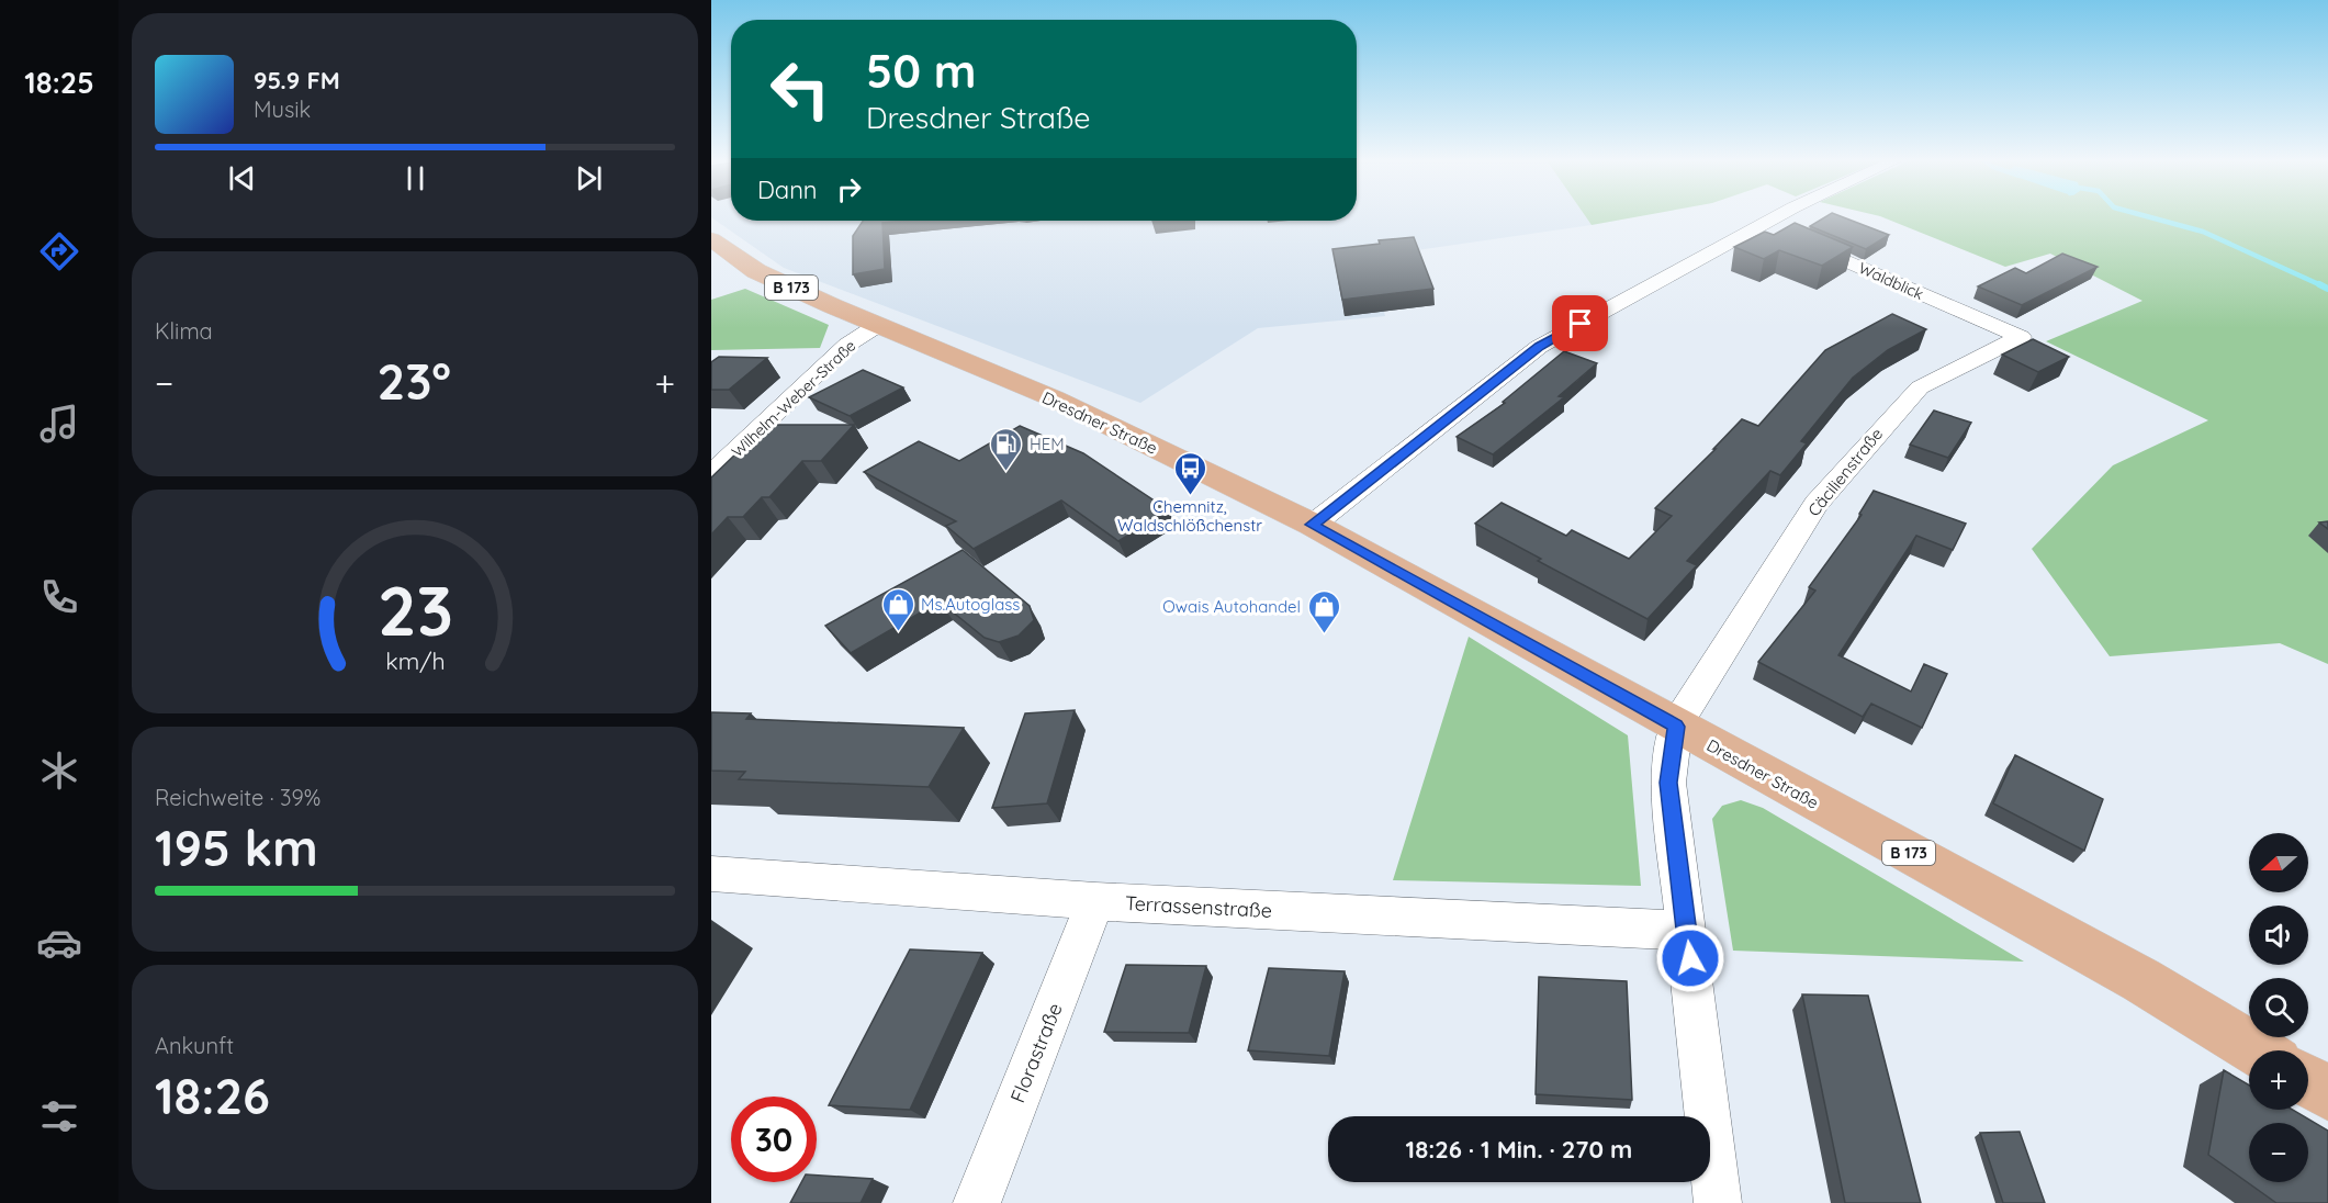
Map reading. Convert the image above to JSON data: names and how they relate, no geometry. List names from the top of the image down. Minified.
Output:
{"streets":{"main road":["B 173","Dresdner Straße"],"street":["Waldblick","Wilhelm-Weber-Straße","Cäcilienstraße","Terrassenstraße","Florastraße"]},"crossings":[["Waldblick","Cäcilienstraße"],["Wilhelm-Weber-Straße","Dresdner Straße"],["Dresdner Straße","Cäcilienstraße"],["Terrassenstraße","Florastraße"]],"places":{"fuel station":["HEM"],"bus stop":["Chemnitz, Waldschlößchenstr"],"shop":["Ms.Autoglass","Owais Autohandel"]},"north":"left","page":{"tabs":"18:25","turn":["50 m","Dresdner Straße"],"song":["95.9 FM","Musik"],"then":"Dann","tile":["Klima",["Reichweite · 39%","195 km"],["Ankunft","18:26"]],"heat":["−","23°","+"],"map_buttons":["+","−"],"limit":"30","trip":"18:26 · 1 Min. · 270 m","gauge":["23","km/h"]}}
